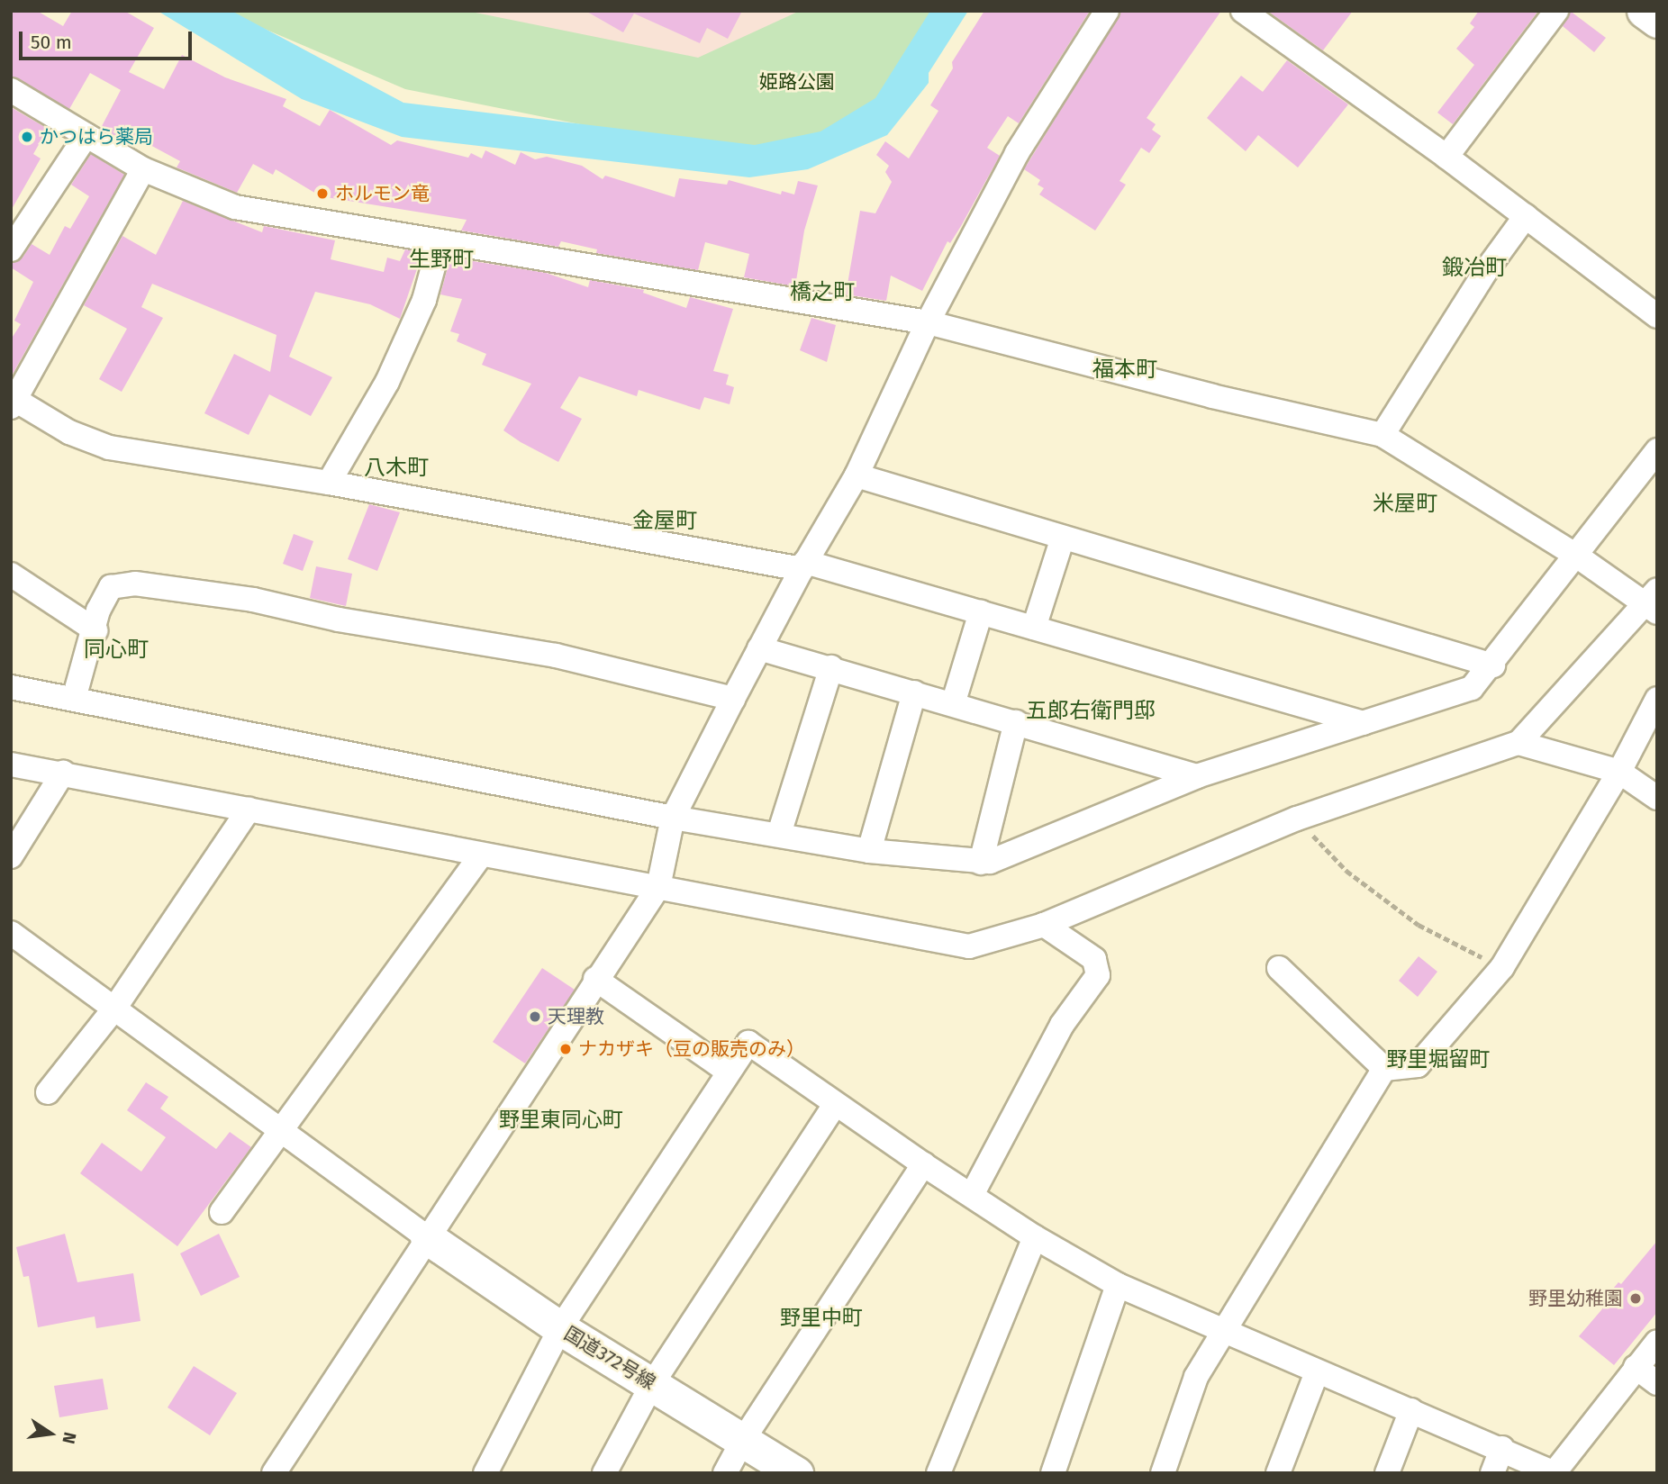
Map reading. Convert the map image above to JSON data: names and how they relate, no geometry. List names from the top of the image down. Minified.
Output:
{"streets":{"street":["国道372号線"]},"districts":["生野町","鍛冶町","橋之町","福本町","八木町","米屋町","金屋町","同心町","五郎右衛門邸","野里堀留町","野里東同心町","野里中町"],"parks":["姫路公園"],"places":["かつはら薬局","ホルモン竜","天理教","ナカザキ（豆の販売のみ）","野里幼稚園"],"scale_bar":"50 m","north":"right"}
